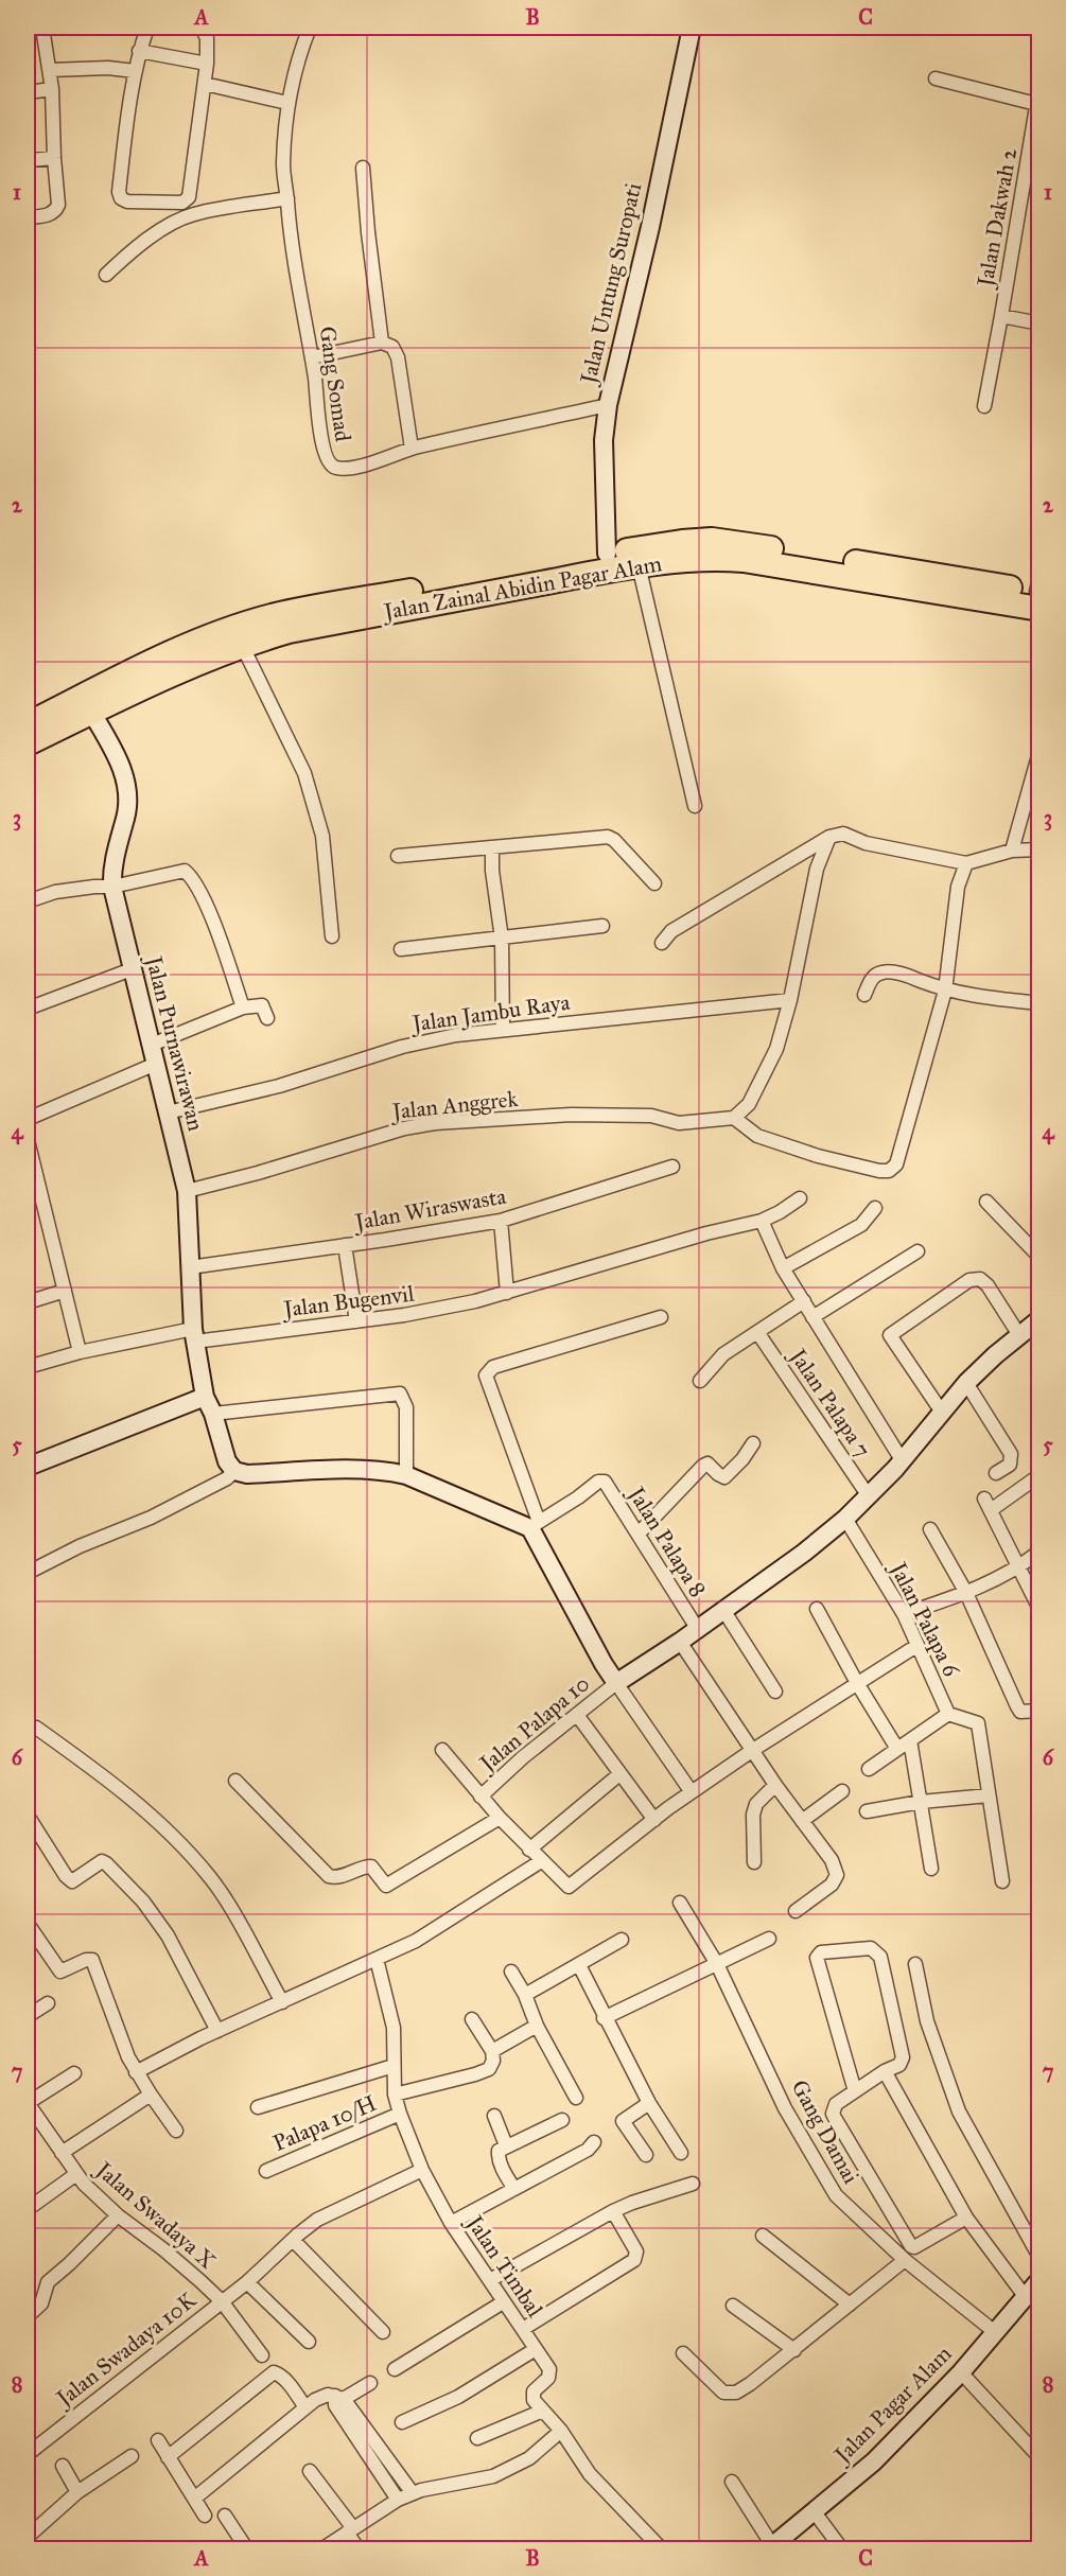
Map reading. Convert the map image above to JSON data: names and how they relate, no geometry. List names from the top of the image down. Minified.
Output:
{"streets":{"highway":["Jalan Zainal Abidin Pagar Alam"],"street":["Jalan Dakwah 2","Jalan Untung Suropati","Gang Somad","Jalan Jambu Raya","Jalan Purnawirawan","Jalan Anggrek","Jalan Wiraswasta","Jalan Bugenvil","Jalan Palapa 7","Jalan Palapa 8","Jalan Palapa 6","Jalan Palapa 10","Palapa 10/H","Gang Damai","Jalan Swadaya X","Jalan Timbal","Jalan Swadaya 10K","Jalan Pagar Alam"]},"crossings":[["Jalan Untung Suropati","Gang Somad"],["Jalan Untung Suropati","Jalan Zainal Abidin Pagar Alam"],["Jalan Zainal Abidin Pagar Alam","Jalan Purnawirawan"],["Jalan Jambu Raya","Jalan Purnawirawan"],["Jalan Purnawirawan","Jalan Anggrek"],["Jalan Purnawirawan","Jalan Wiraswasta"],["Jalan Purnawirawan","Jalan Bugenvil"],["Palapa 10/H","Jalan Timbal"],["Gang Damai","Jalan Pagar Alam"],["Jalan Swadaya X","Jalan Swadaya 10K"],["Jalan Timbal","Jalan Swadaya 10K"]],"grid":{"columns":["A","B","C"],"rows":["1","2","3","4","5","6","7","8"]}}
